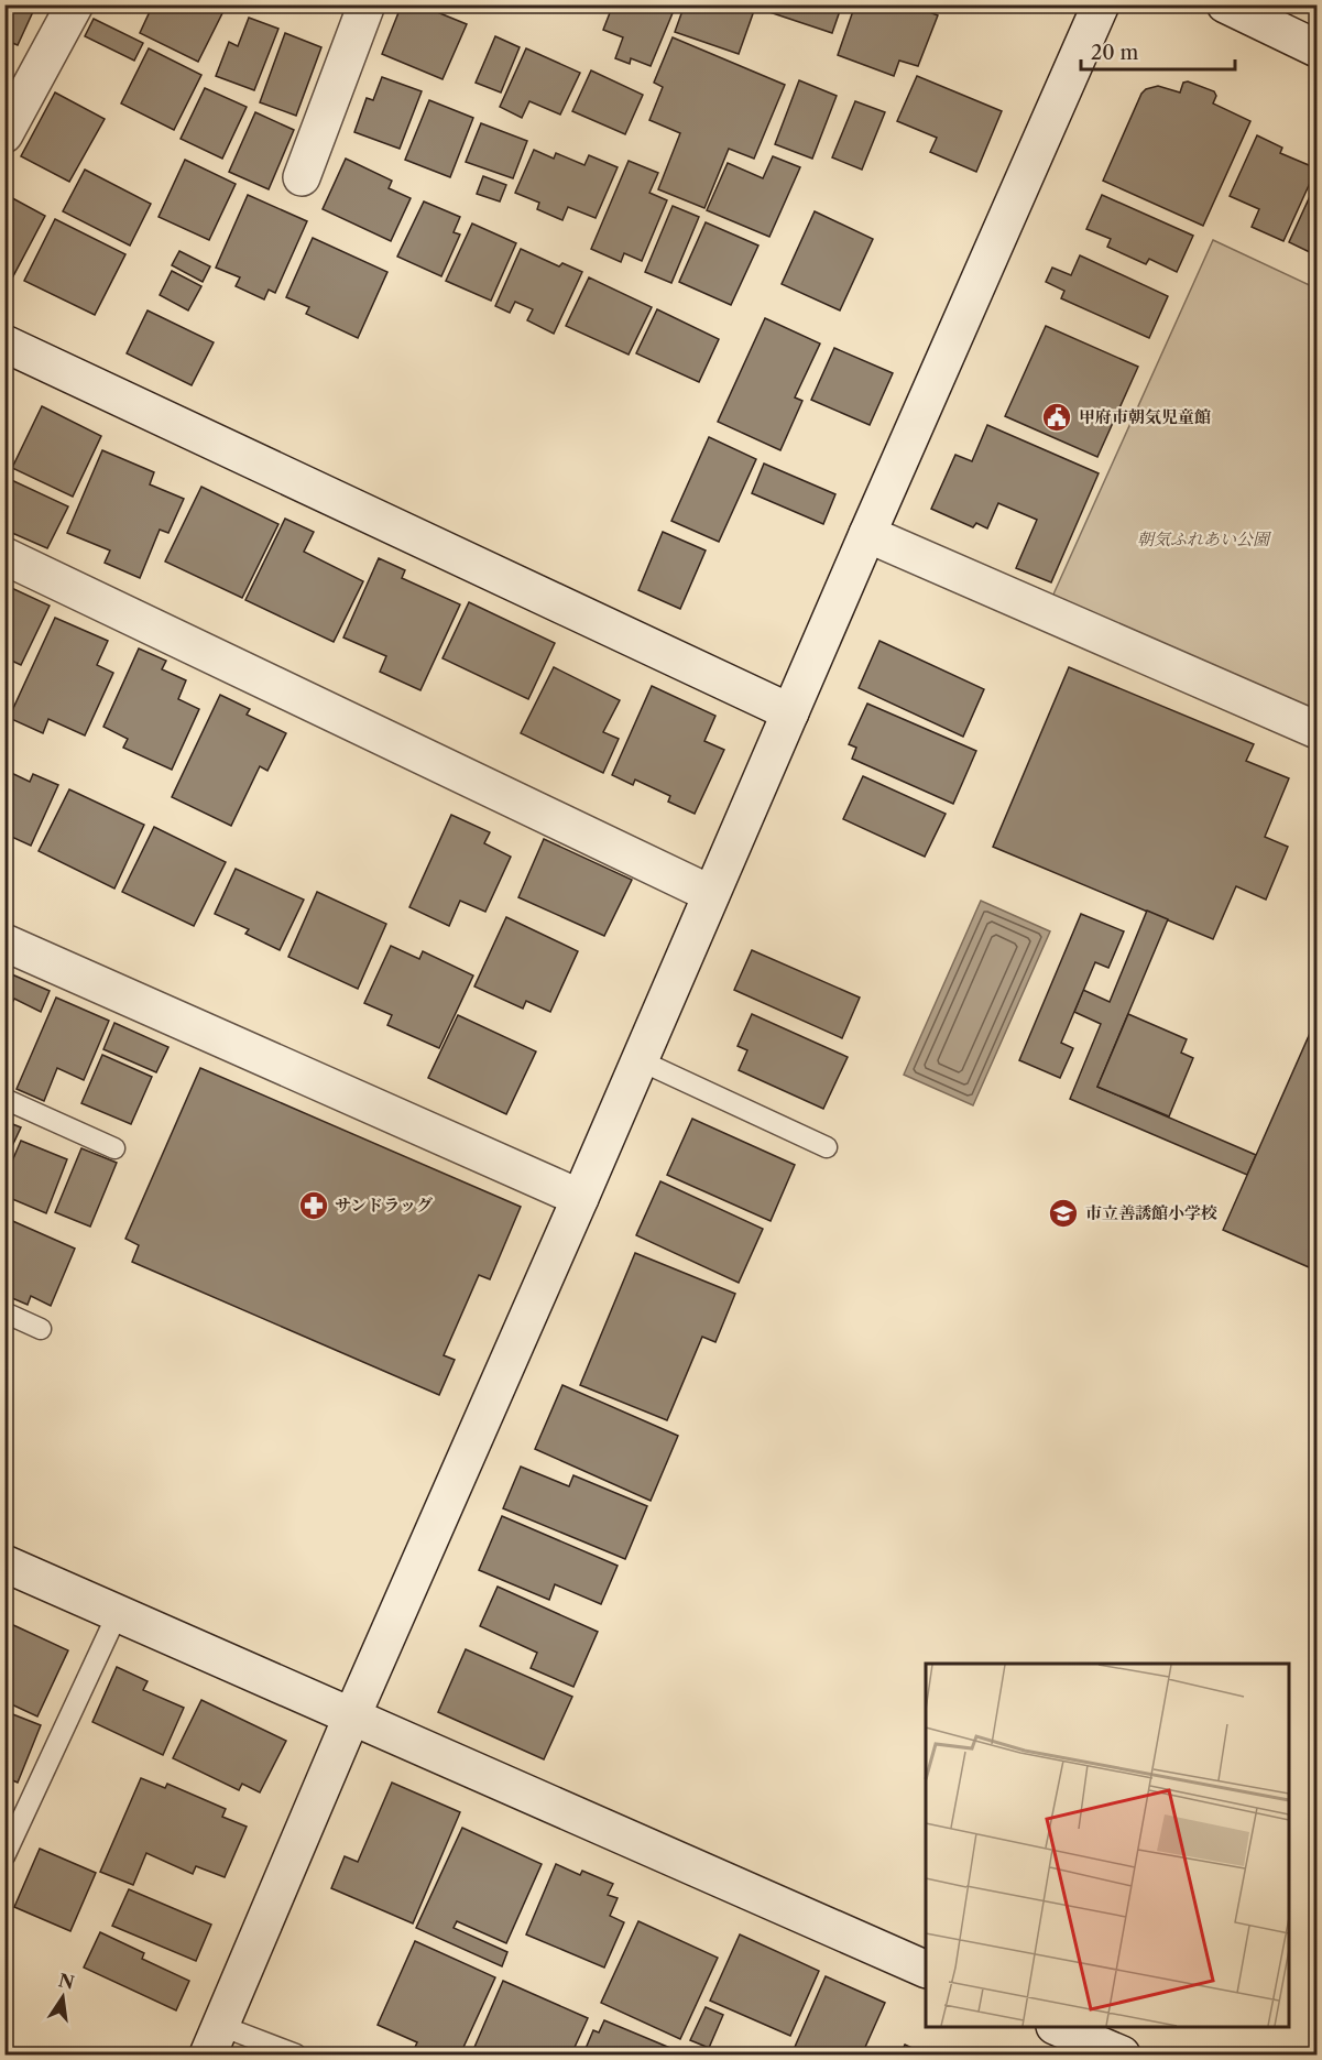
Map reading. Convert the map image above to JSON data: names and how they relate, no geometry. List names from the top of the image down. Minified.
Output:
{"parks":["朝気ふれあい公園"],"places":{"public building":["甲府市朝気児童館"],"pharmacy":["サンドラッグ"],"school or university":["市立善誘館小学校"]},"scale_bar":"20 m","north":"top"}
